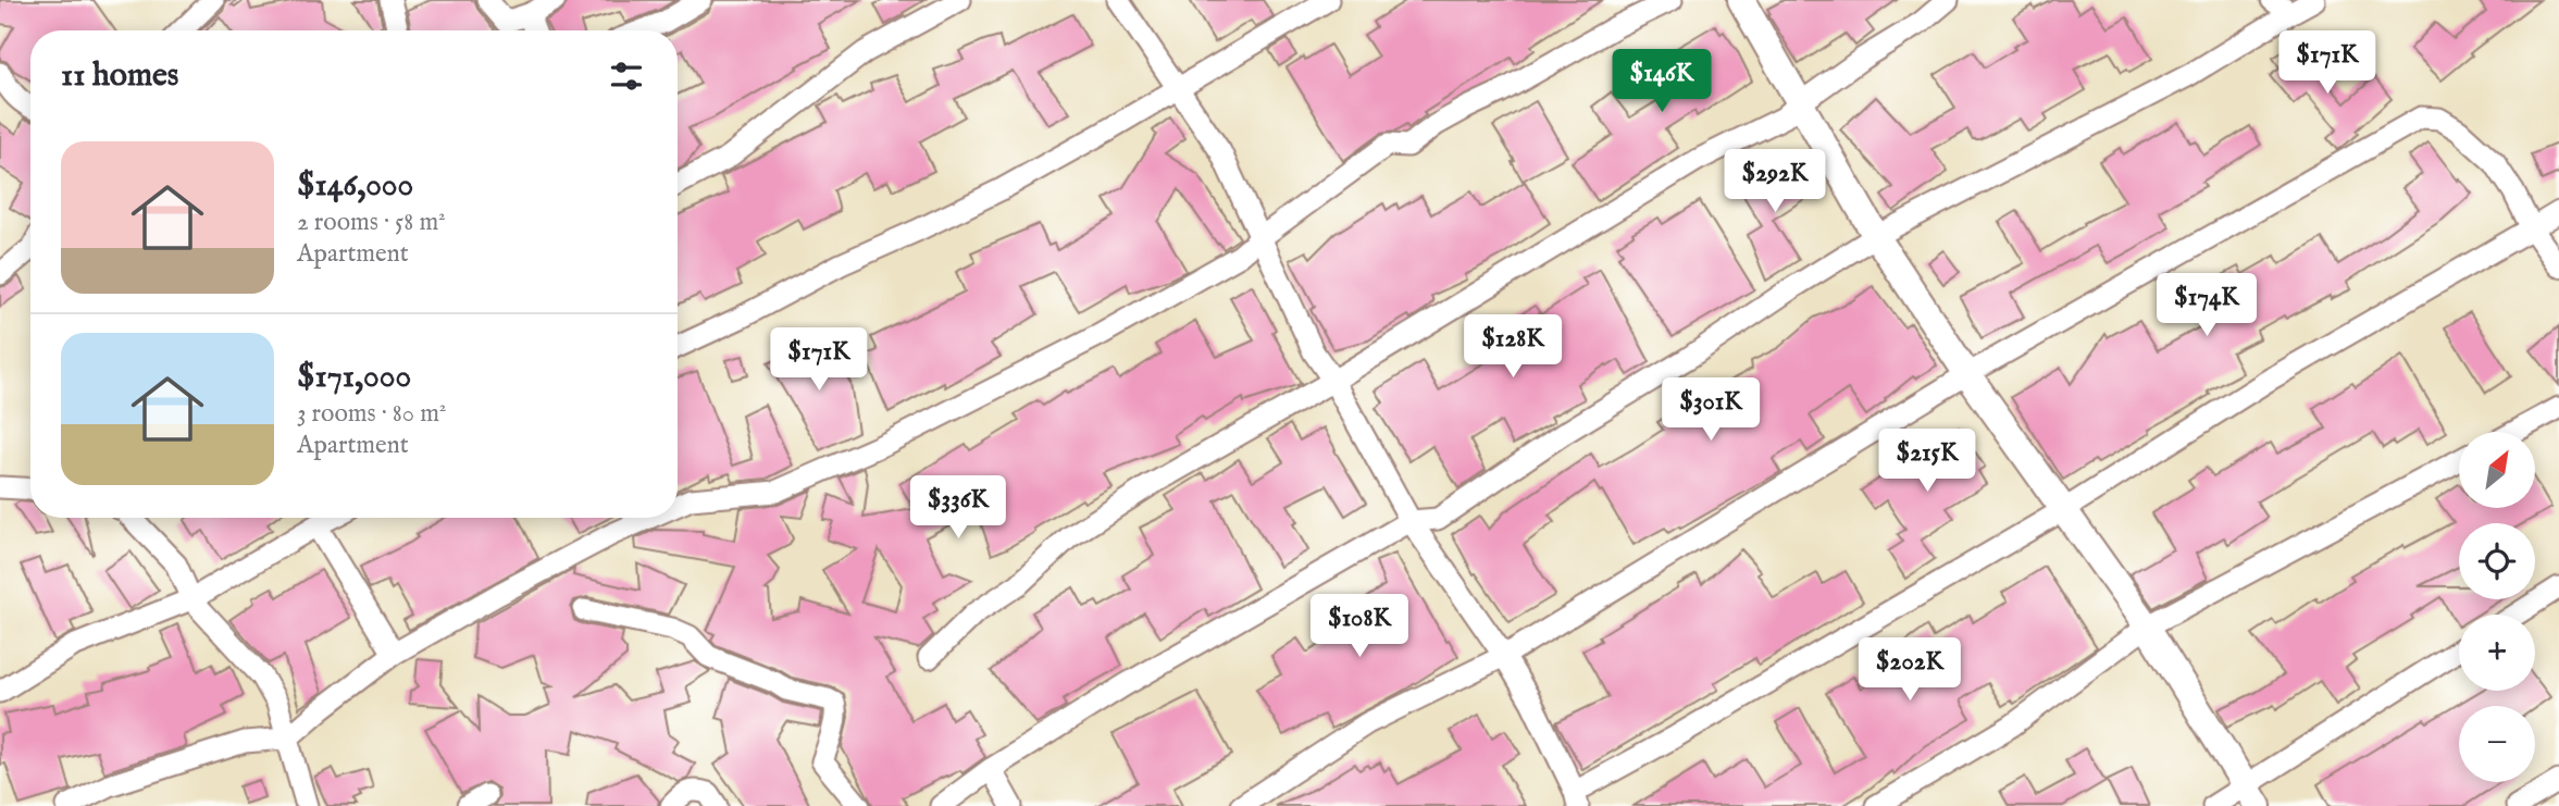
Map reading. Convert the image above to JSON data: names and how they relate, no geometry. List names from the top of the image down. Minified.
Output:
{"north":"top right","page":{"price":["$171K","$146K","$292K","$174K","$128K","$171K","$301K","$215K","$336K","$108K","$202K"],"heading":"11 homes","list":[{"name":"$146,000","note":"2 rooms · 58 m² · Apartment"},{"name":"$171,000","note":"3 rooms · 80 m² · Apartment"}],"map_buttons":["+","−"]}}
